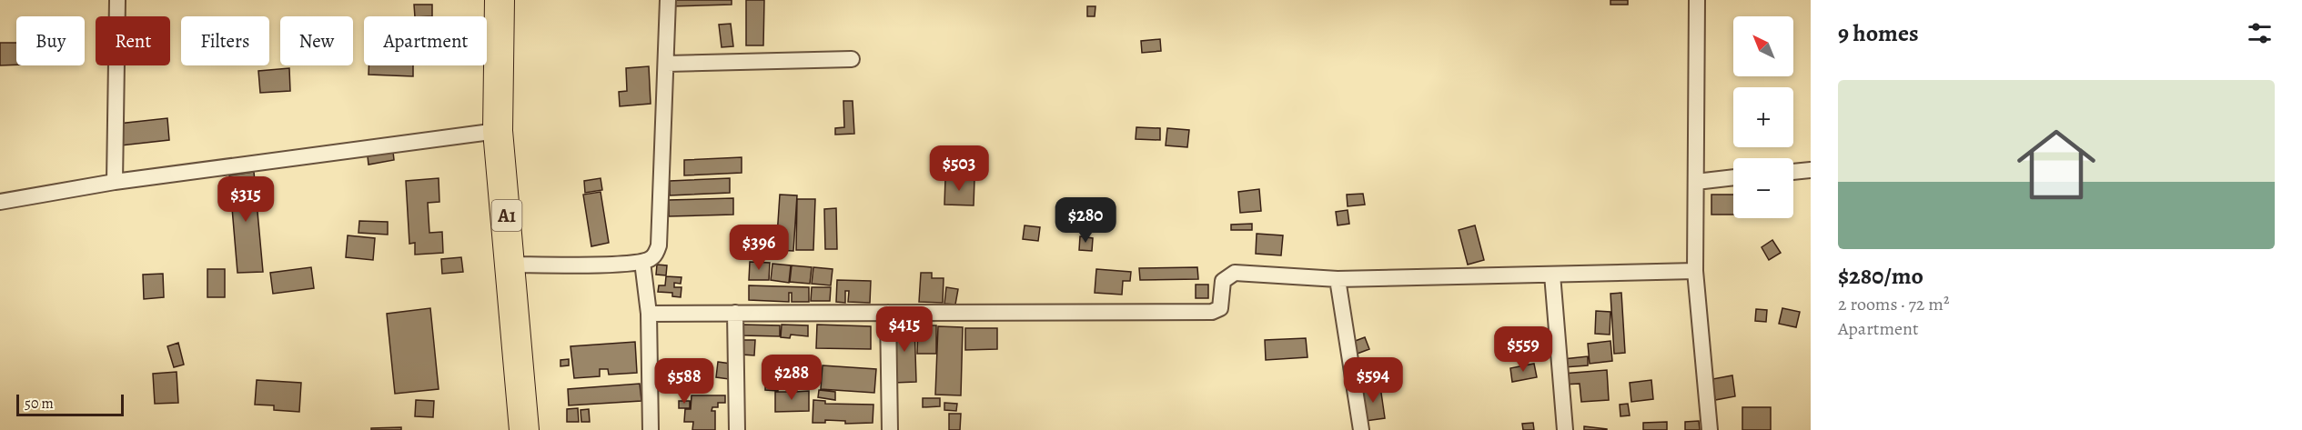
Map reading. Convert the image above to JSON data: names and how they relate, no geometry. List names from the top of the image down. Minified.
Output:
{"streets":{"highway":["A1"]},"scale_bar":"50 m","north":"top left","page":{"heading":"9 homes","map_buttons":["+","−"],"chip":["Buy","Rent","Filters","New","Apartment"],"list":[{"name":"$280/mo","note":"2 rooms · 72 m² · Apartment"}],"price":["$503","$315","$280","$396","$415","$559","$288","$594","$588"],"scale":"50 m"}}
